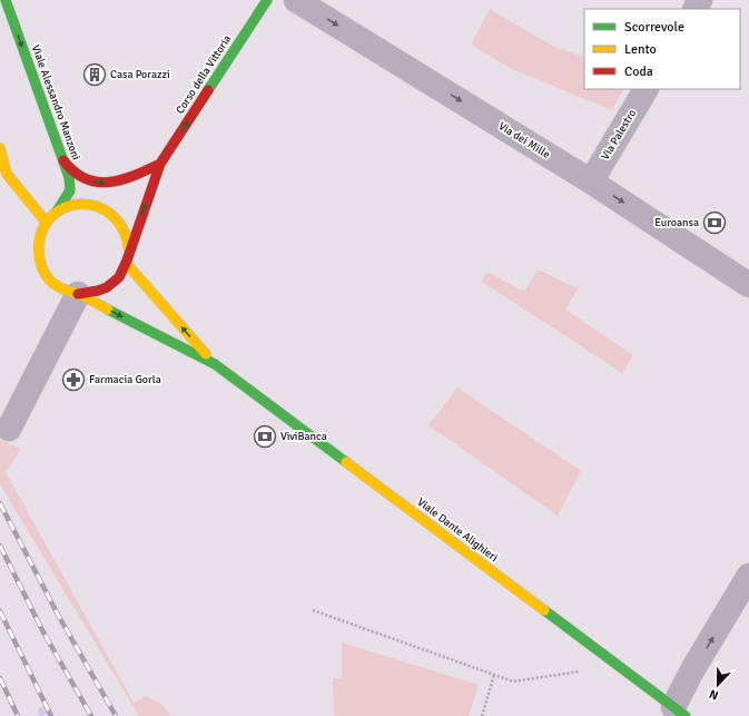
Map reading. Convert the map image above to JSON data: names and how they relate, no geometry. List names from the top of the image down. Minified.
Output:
{"streets":{"main road":["Corso della Vittoria","Viale Alessandro Manzoni","Viale Dante Alighieri"],"street":["Via Palestro","Via dei Mille"]},"crossings":[["Corso della Vittoria","Viale Alessandro Manzoni"],["Via Palestro","Via dei Mille"]],"one_way":["Corso della Vittoria","Viale Alessandro Manzoni","Via dei Mille"],"places":{"building":["Casa Porazzi"],"bank":["Euroansa","ViviBanca"],"pharmacy":["Farmacia Gorla"]},"legend":["Scorrevole","Lento","Coda"],"north":"bottom"}
